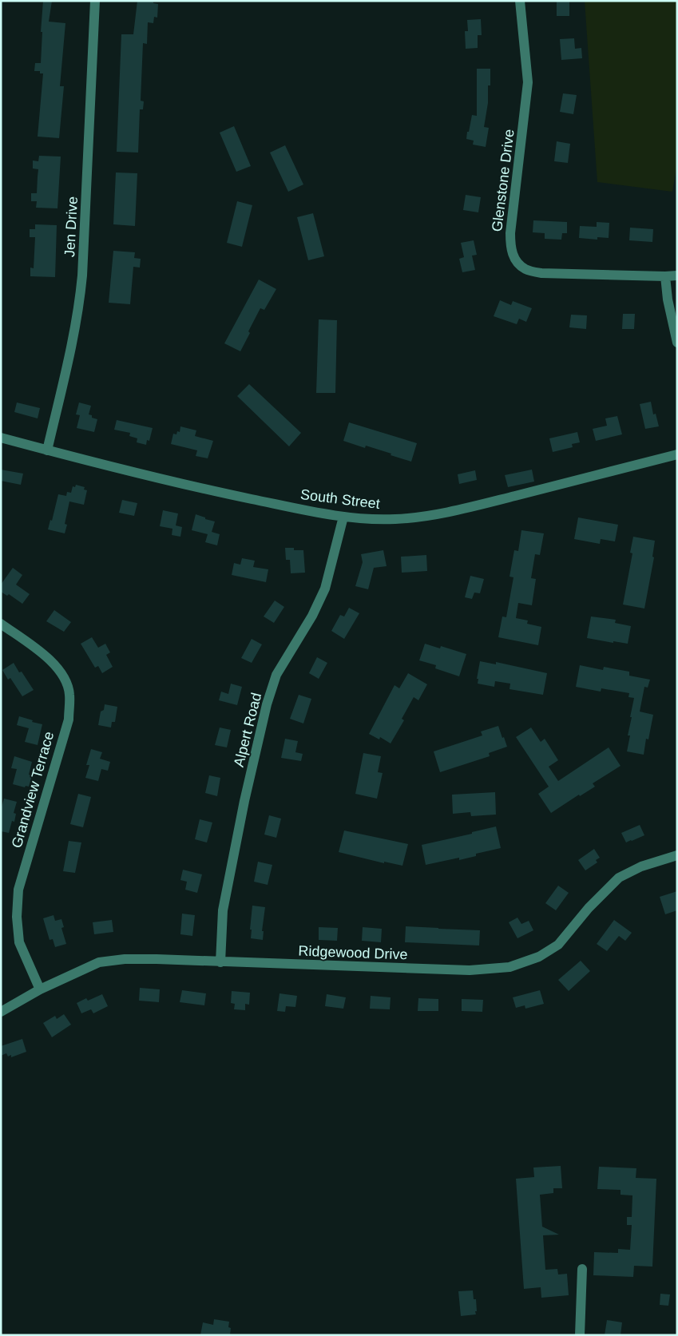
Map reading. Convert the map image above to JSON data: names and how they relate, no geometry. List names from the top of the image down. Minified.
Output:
{"streets":{"street":["Glenstone Drive","Jen Drive","South Street","Alpert Road","Grandview Terrace","Ridgewood Drive"]},"crossings":[["Jen Drive","South Street"],["South Street","Alpert Road"],["Alpert Road","Ridgewood Drive"],["Grandview Terrace","Ridgewood Drive"]]}
